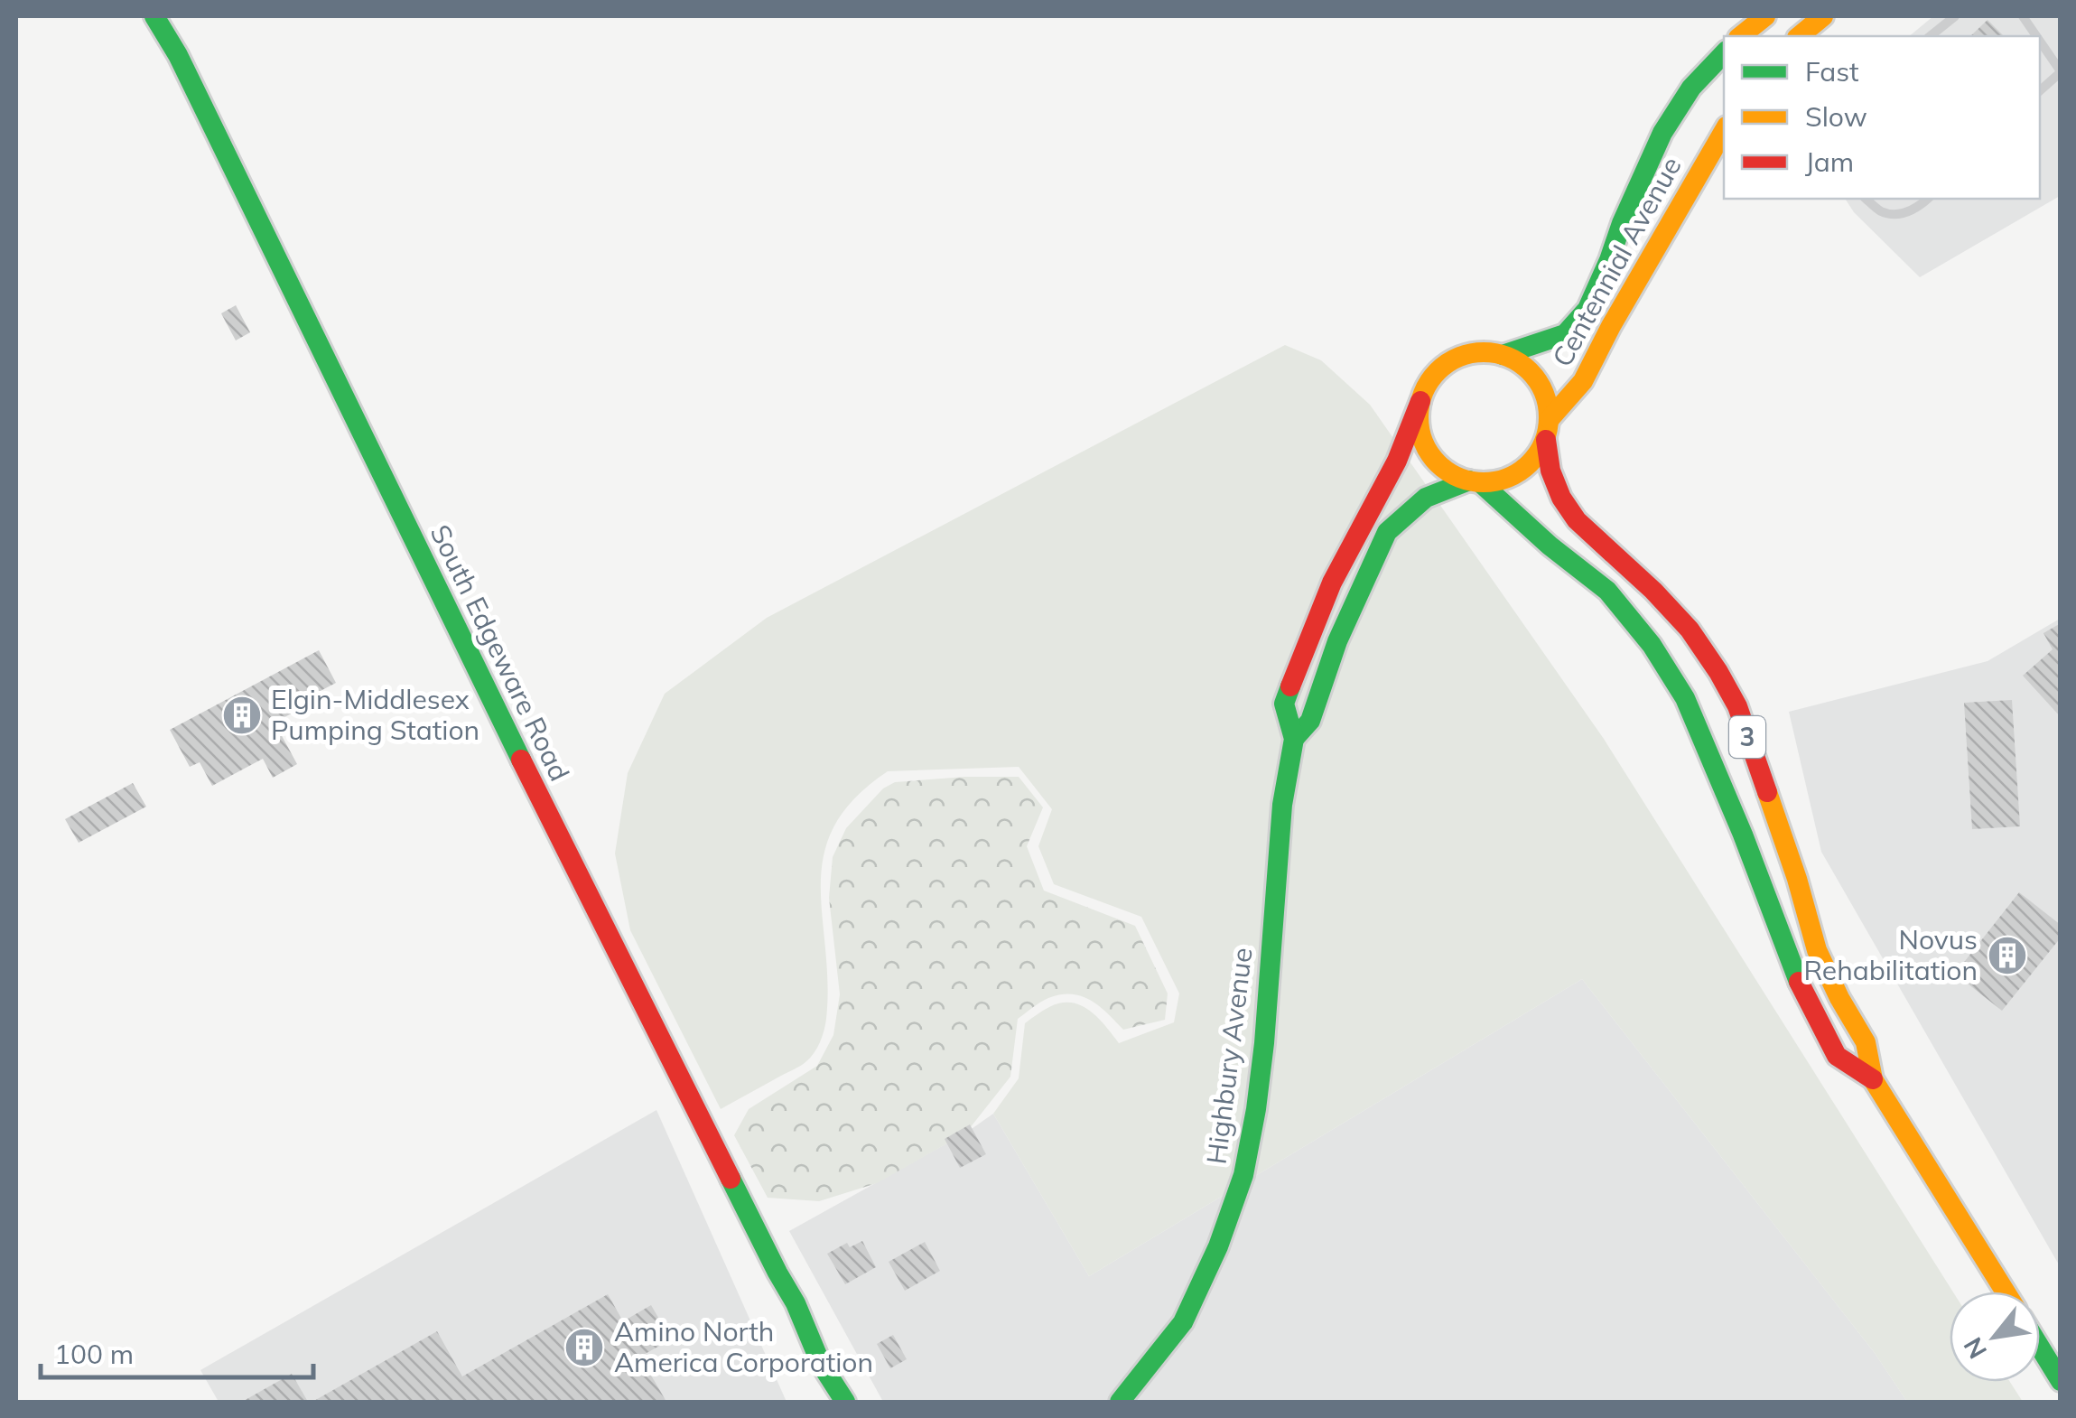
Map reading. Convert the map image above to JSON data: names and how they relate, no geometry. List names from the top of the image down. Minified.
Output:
{"streets":{"main road":["Centennial Avenue","South Edgeware Road","3","Highbury Avenue"]},"crossings":[["Centennial Avenue","3"],["Centennial Avenue","Highbury Avenue"],["3","Highbury Avenue"]],"places":{"building":["Elgin-Middlesex Pumping Station","Novus Rehabilitation","Amino North America Corporation"]},"legend":["Fast","Slow","Jam"],"scale_bar":"100 m","north":"bottom left"}
